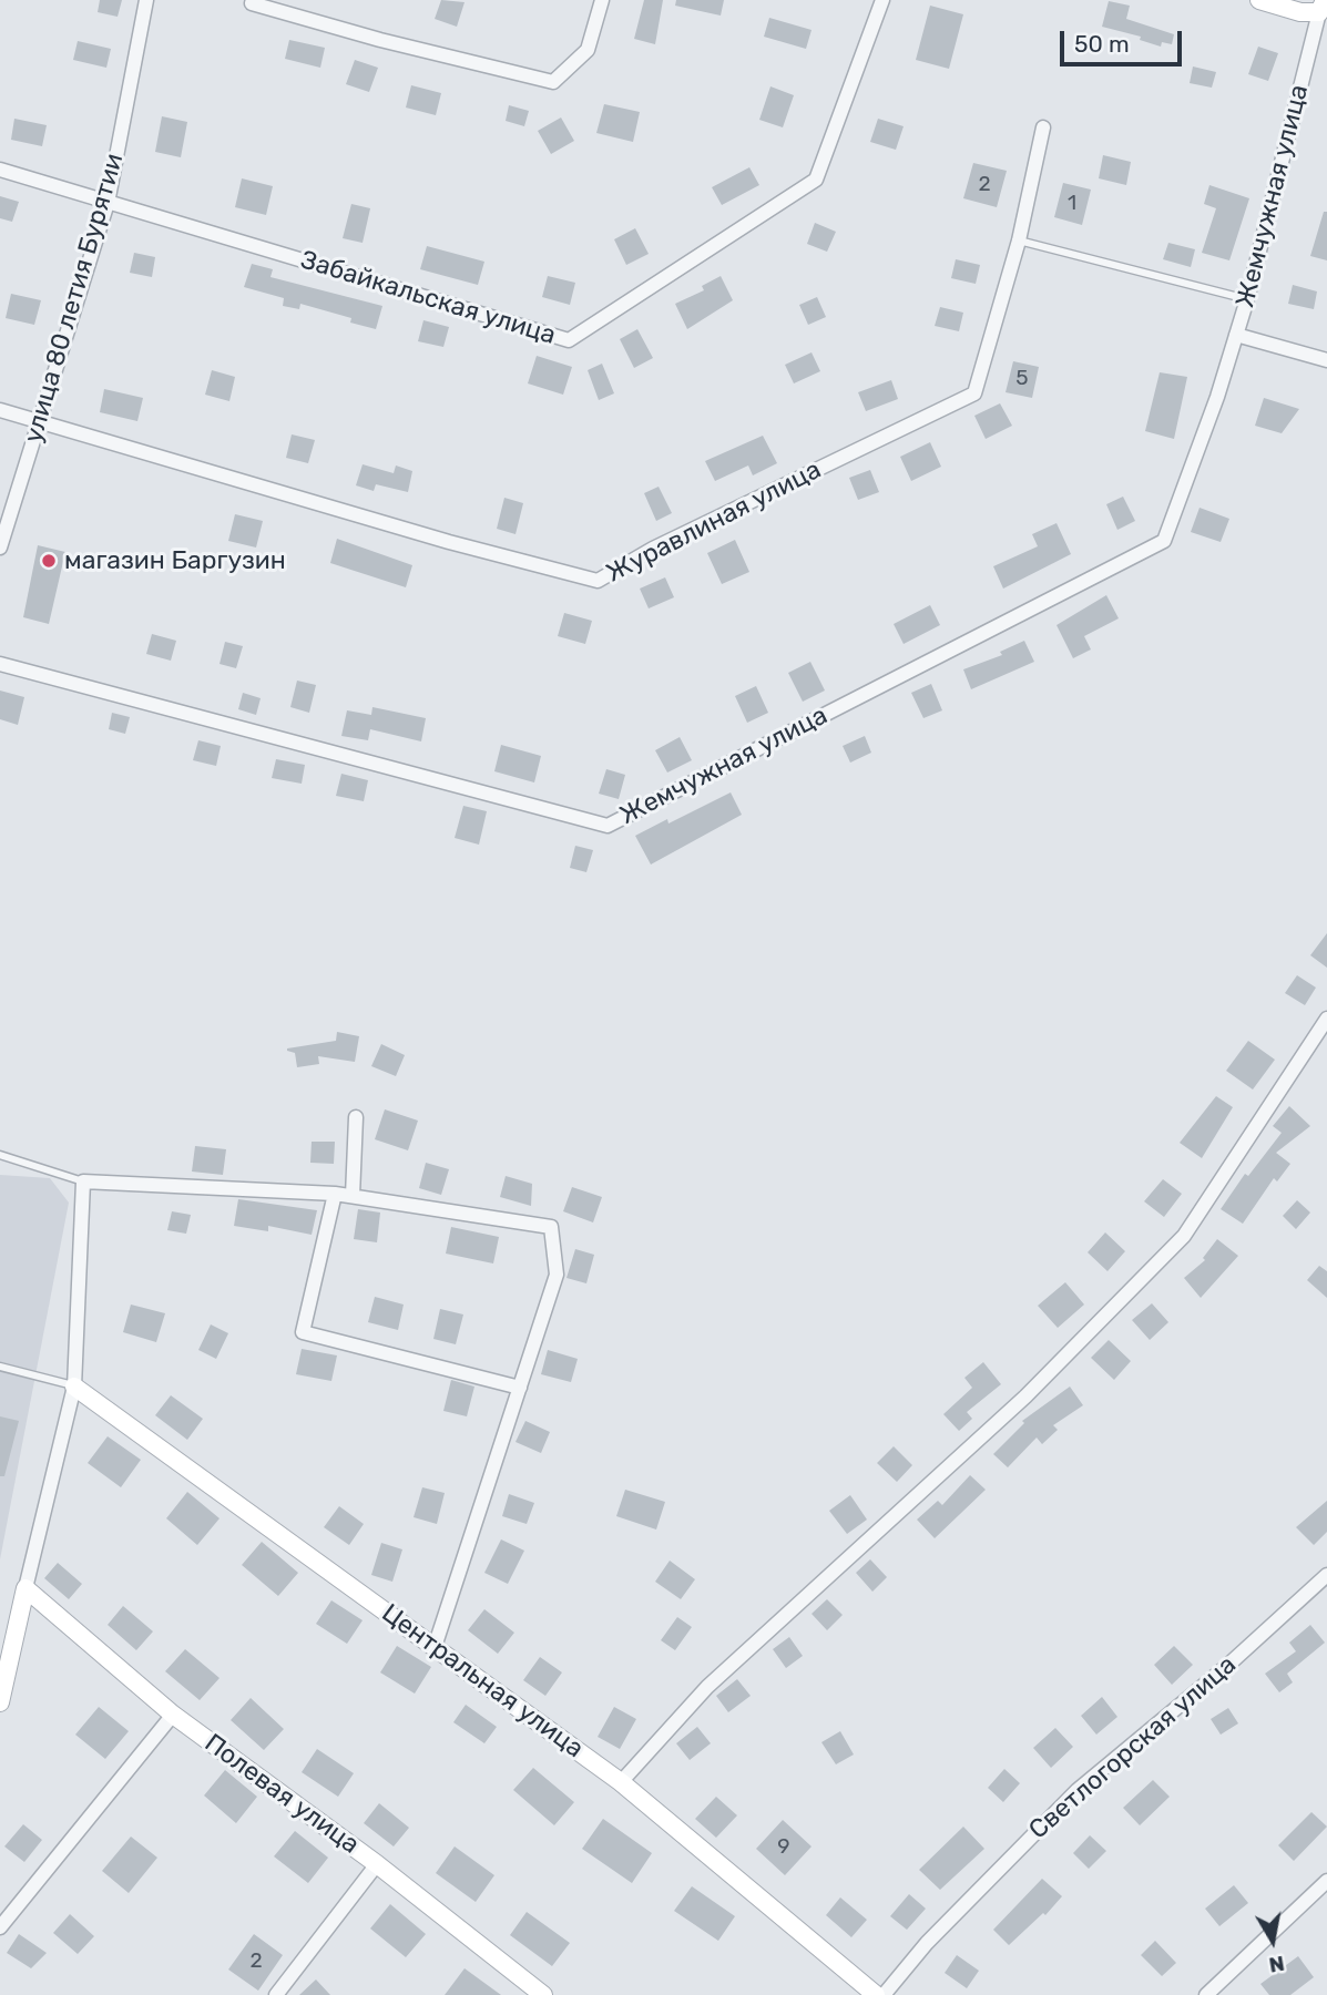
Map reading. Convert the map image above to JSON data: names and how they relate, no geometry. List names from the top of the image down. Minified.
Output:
{"streets":{"street":["Жемчужная улица","улица 80 летия Бурятии","Забайкальская улица","Журавлиная улица","Центральная улица","Светлогорская улица","Полевая улица"]},"crossings":[["улица 80 летия Бурятии","Забайкальская улица"],["улица 80 летия Бурятии","Журавлиная улица"]],"places":["магазин Баргузин"],"house_numbers":["2","1","5","9","2"],"scale_bar":"50 m","north":"bottom"}
